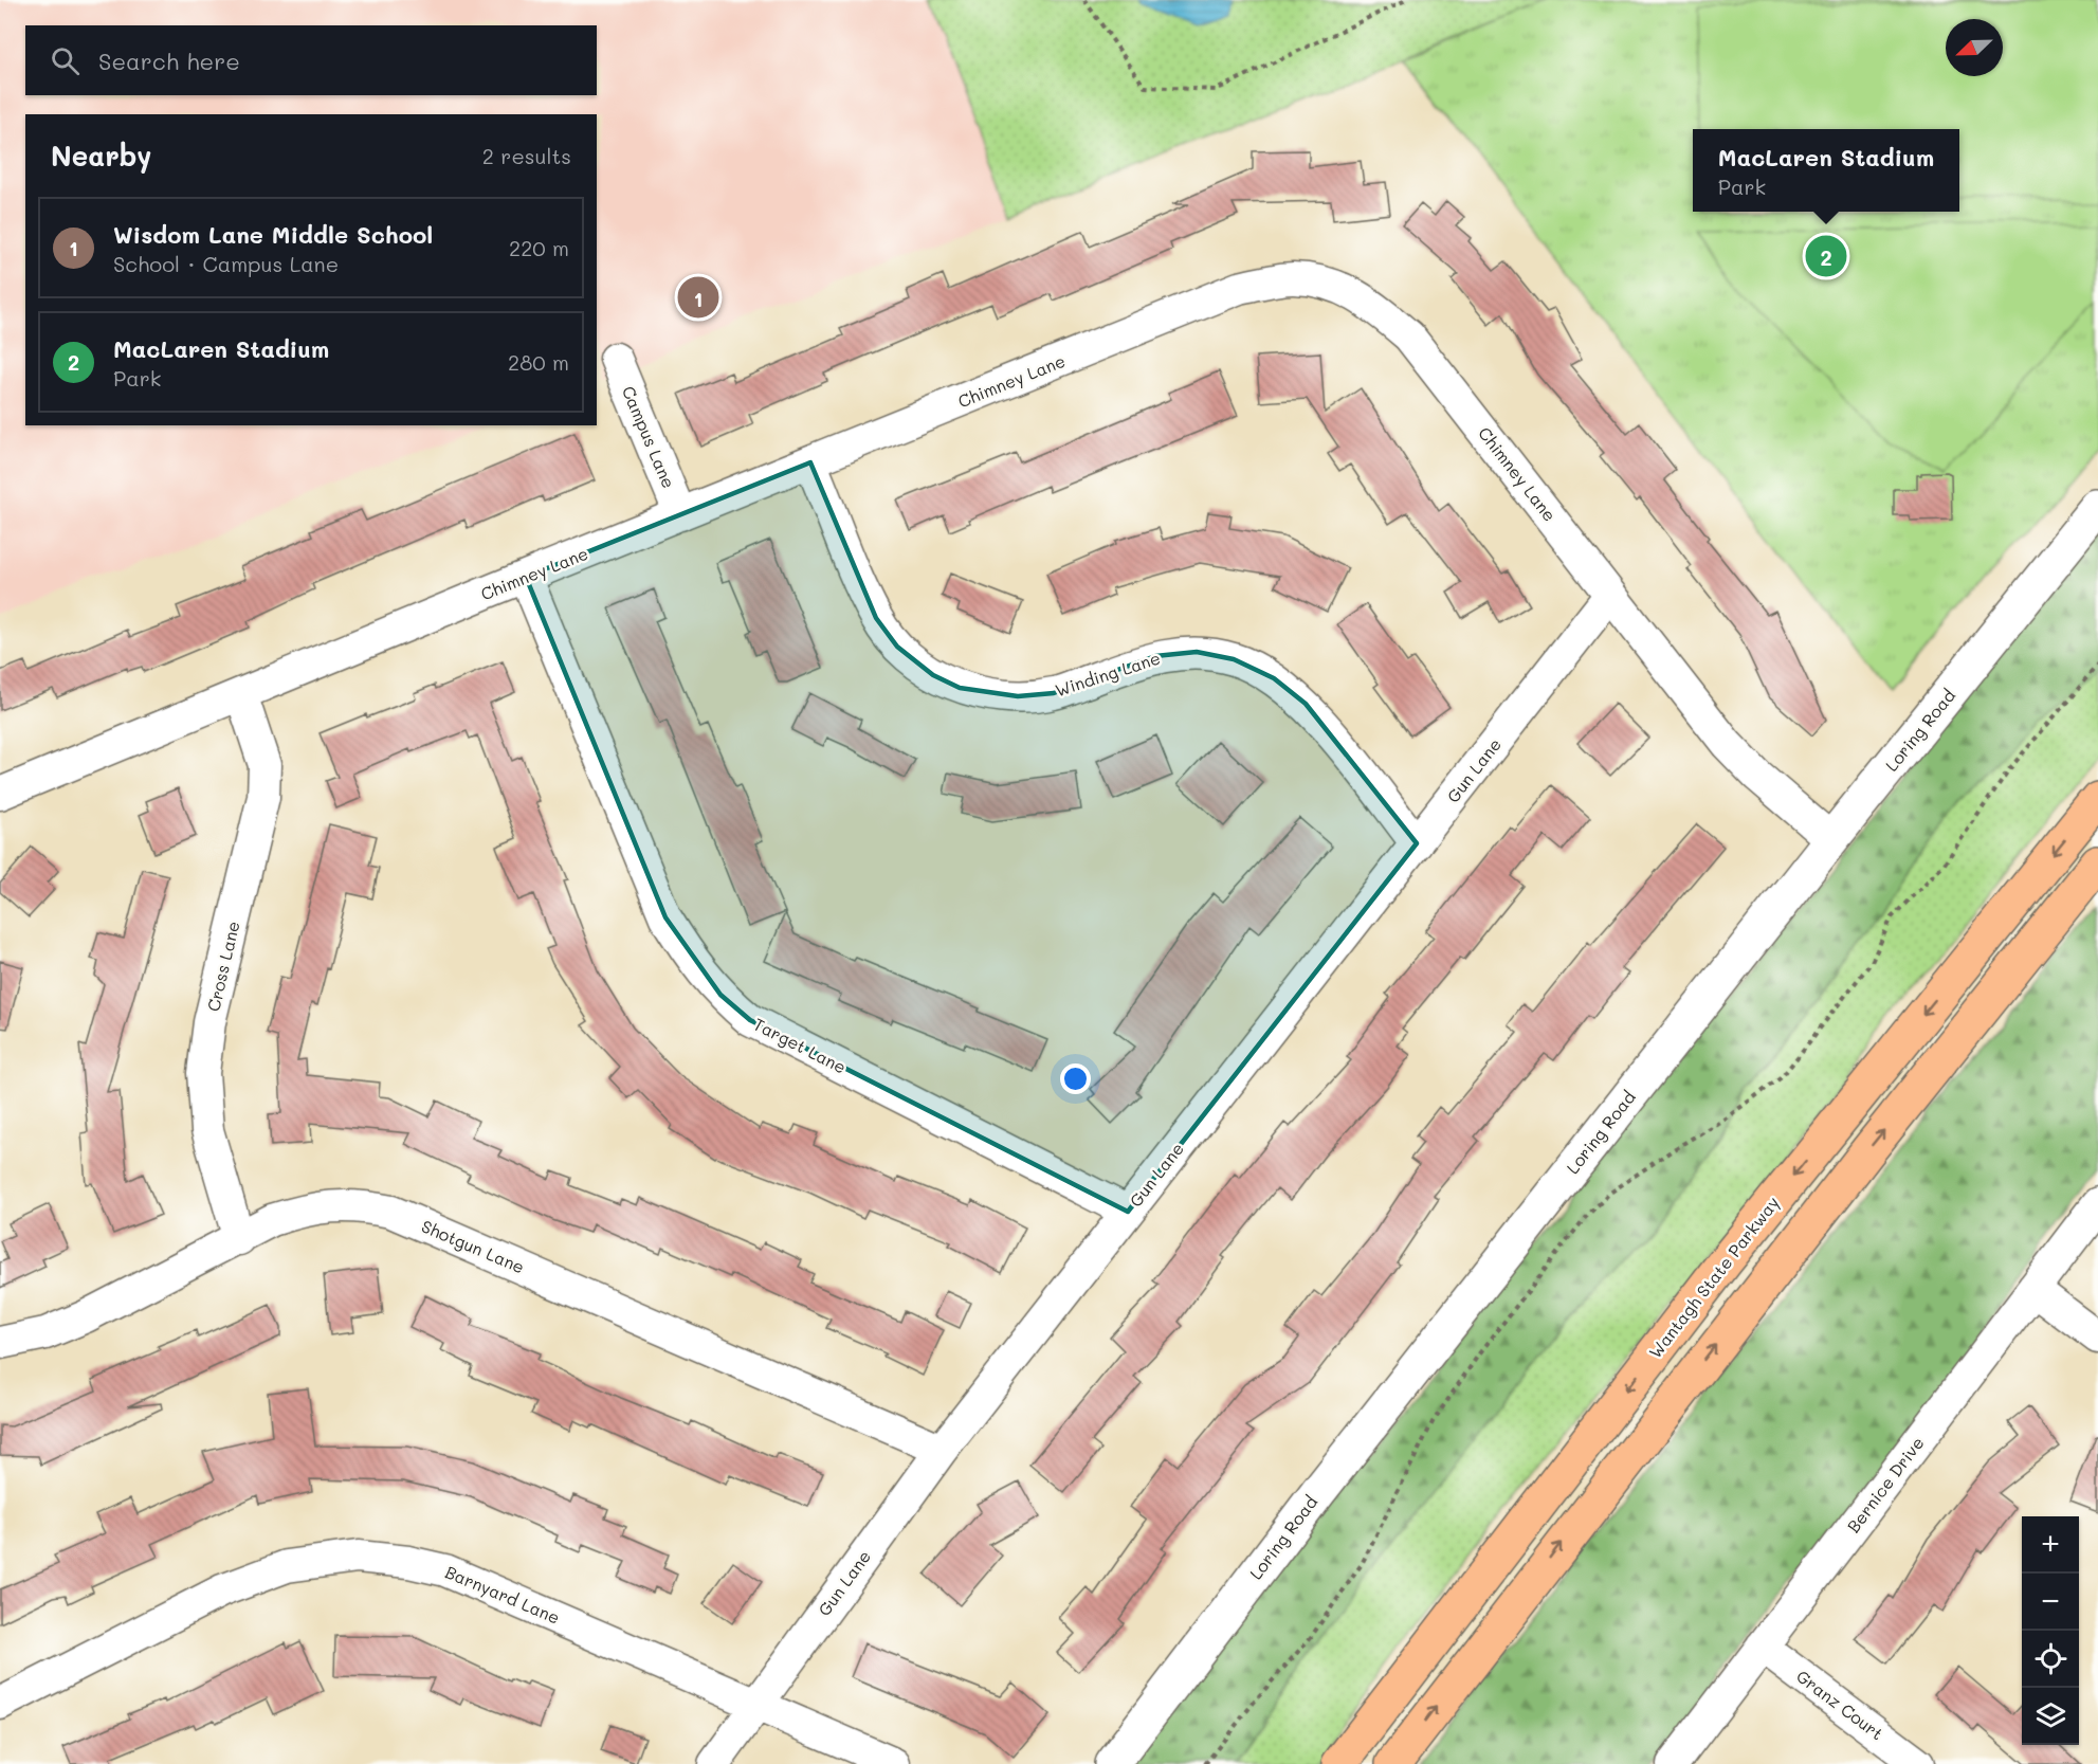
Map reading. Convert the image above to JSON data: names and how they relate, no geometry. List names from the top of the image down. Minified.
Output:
{"streets":{"highway":["Wantagh State Parkway"],"street":["Chimney Lane","Campus Lane","Winding Lane","Loring Road","Gun Lane","Cross Lane","Target Lane","Shotgun Lane","Bernice Drive","Barnyard Lane","Granz Court"]},"crossings":[["Chimney Lane","Campus Lane"],["Chimney Lane","Winding Lane"],["Chimney Lane","Loring Road"],["Chimney Lane","Gun Lane"],["Chimney Lane","Cross Lane"],["Chimney Lane","Target Lane"],["Winding Lane","Gun Lane"],["Gun Lane","Target Lane"],["Gun Lane","Shotgun Lane"],["Gun Lane","Barnyard Lane"],["Cross Lane","Shotgun Lane"],["Bernice Drive","Granz Court"]],"north":"bottom left","page":{"search":"Search here","heading":["Nearby","2 results"],"popup":["MacLaren Stadium","Park"],"list":[{"mark":"1","name":"Wisdom Lane Middle School","note":"School · Campus Lane","value":"220 m"},{"mark":"2","name":"MacLaren Stadium","note":"Park","value":"280 m"}],"pins":["2","1"],"map_buttons":["+","−"]}}
